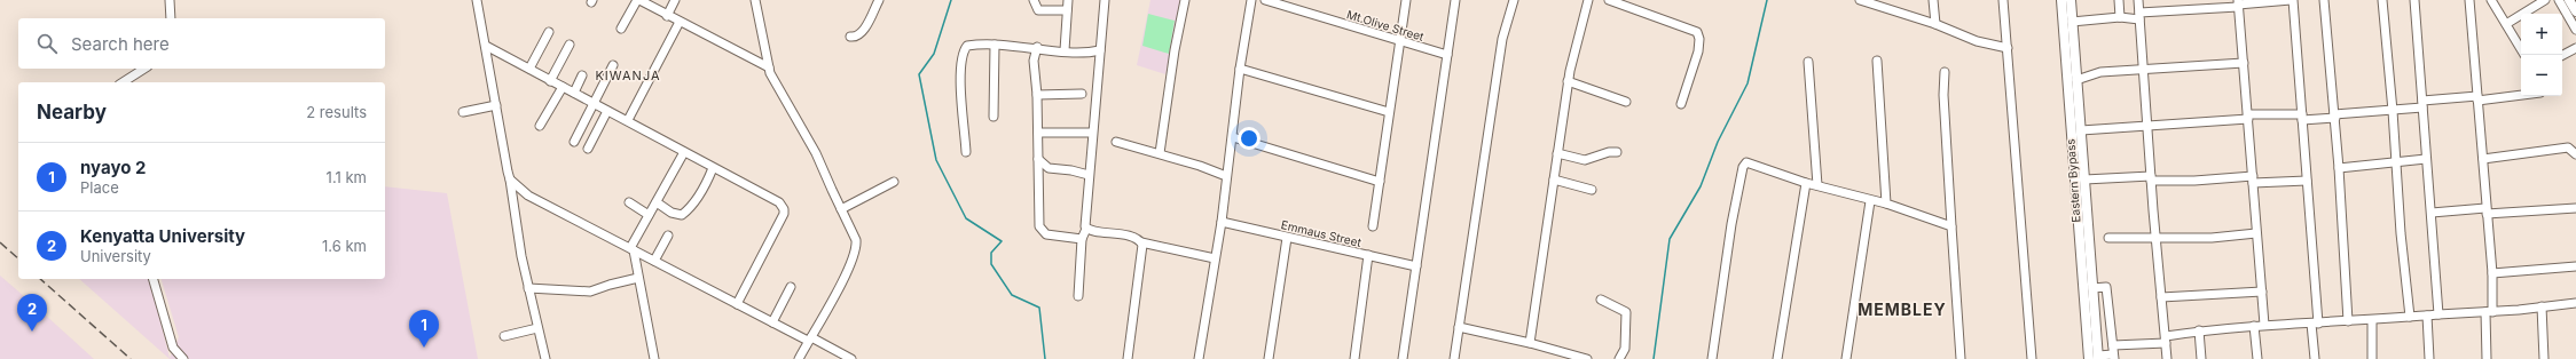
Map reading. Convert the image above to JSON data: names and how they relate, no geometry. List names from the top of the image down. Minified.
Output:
{"streets":{"main road":["Eastern Bypass"],"street":["Mt.Olive Street","Emmaus Street"]},"districts":["KIWANJA","MEMBLEY"],"page":{"map_buttons":["+","−"],"search":"Search here","heading":["Nearby","2 results"],"list":[{"mark":"1","name":"nyayo 2","note":"Place","value":"1.1 km"},{"mark":"2","name":"Kenyatta University","note":"University","value":"1.6 km"}],"pins":["2","1"]}}
